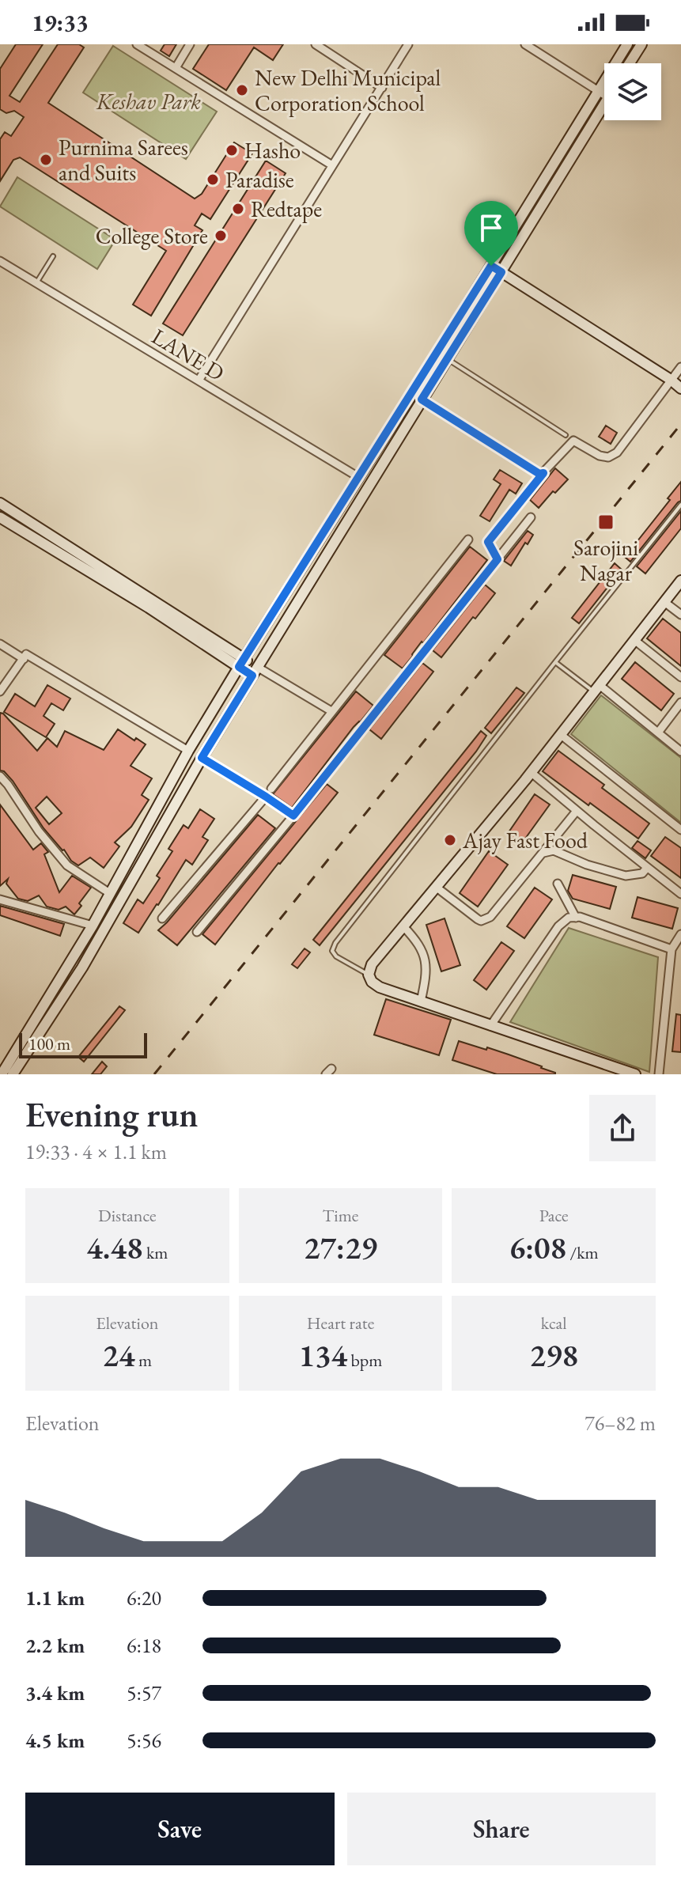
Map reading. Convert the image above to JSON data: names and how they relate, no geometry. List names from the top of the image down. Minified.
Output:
{"streets":{"street":["LANE D"]},"parks":["Keshav Park"],"places":{"other":["New Delhi Municipal Corporation School","Hasho","Purnima Sarees and Suits","Paradise","Redtape","College Store","Ajay Fast Food"],"transit":["Sarojini Nagar"]},"scale_bar":"100 m","page":{"status":"19:33","scale":"100 m","heading":["Evening run","19:33 · 4 × 1.1 km"],"stats":[["Distance","4.48 km"],["Time","27:29"],["Pace","6:08 /km"],["Elevation","24 m"],["Heart rate","134 bpm"],["kcal","298"]],"chart":["Elevation","76–82 m"],"list":[{"name":"1.1 km","note":"6:20"},{"name":"2.2 km","note":"6:18"},{"name":"3.4 km","note":"5:57"},{"name":"4.5 km","note":"5:56"}],"buttons":["Save","Share"]}}
